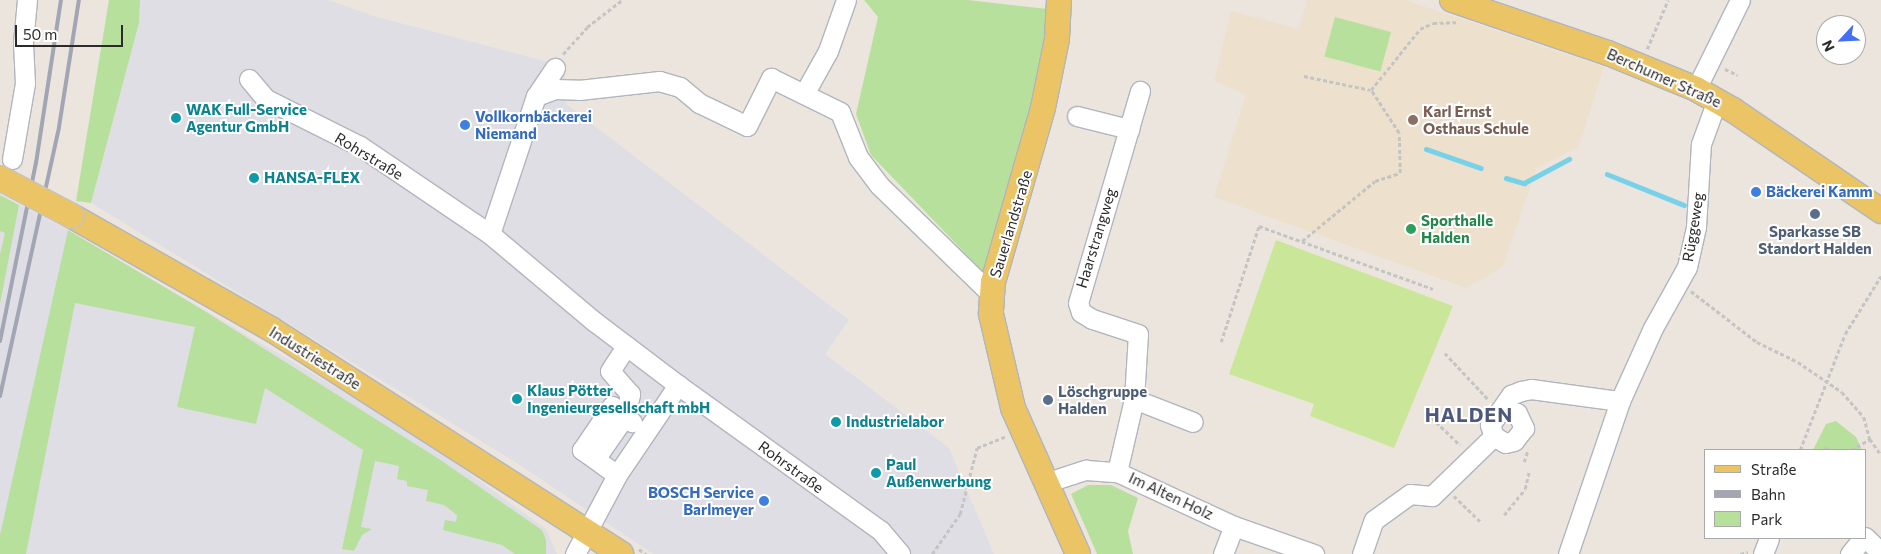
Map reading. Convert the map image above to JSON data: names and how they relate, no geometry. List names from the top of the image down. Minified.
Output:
{"streets":{"main road":["Berchumer Straße","Sauerlandstraße","Industriestraße"],"street":["Rohrstraße","Rüggeweg","Haarstrangweg","Im Alten Holz"]},"crossings":[["Berchumer Straße","Rüggeweg"],["Sauerlandstraße","Im Alten Holz"],["Haarstrangweg","Im Alten Holz"]],"districts":["HALDEN"],"places":["WAK Full-Service Agentur GmbH","Karl Ernst Osthaus Schule","Vollkornbäckerei Niemand","HANSA-FLEX","Bäckerei Kamm","Sparkasse SB Standort Halden","Sporthalle Halden","Klaus Pötter Ingenieurgesellschaft mbH","Löschgruppe Halden","Industrielabor","Paul Außenwerbung","BOSCH Service Barlmeyer"],"legend":["Straße","Bahn","Park"],"scale_bar":"50 m","north":"bottom left"}
